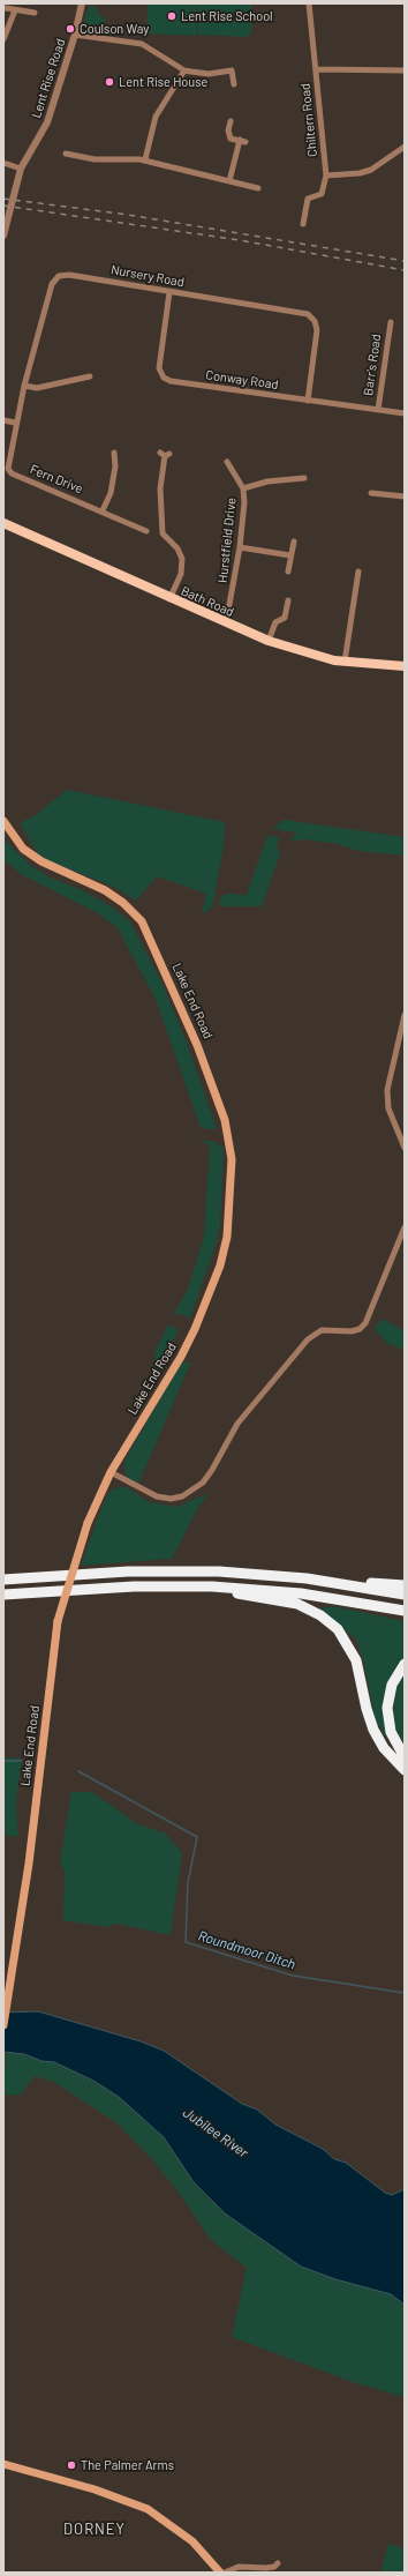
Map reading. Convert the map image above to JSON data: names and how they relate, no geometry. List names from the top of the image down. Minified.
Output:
{"streets":{"main road":["Bath Road","Lake End Road"],"street":["Lent Rise Road","Chiltern Road","Nursery Road","Barr's Road","Conway Road","Fern Drive","Hurstfield Drive"]},"crossings":[["Nursery Road","Conway Road"],["Nursery Road","Fern Drive"],["Barr's Road","Conway Road"],["Hurstfield Drive","Bath Road"]],"districts":["DORNEY"],"water":["Roundmoor Ditch","Jubilee River"],"places":["Lent Rise School","Coulson Way","Lent Rise House","The Palmer Arms"]}
